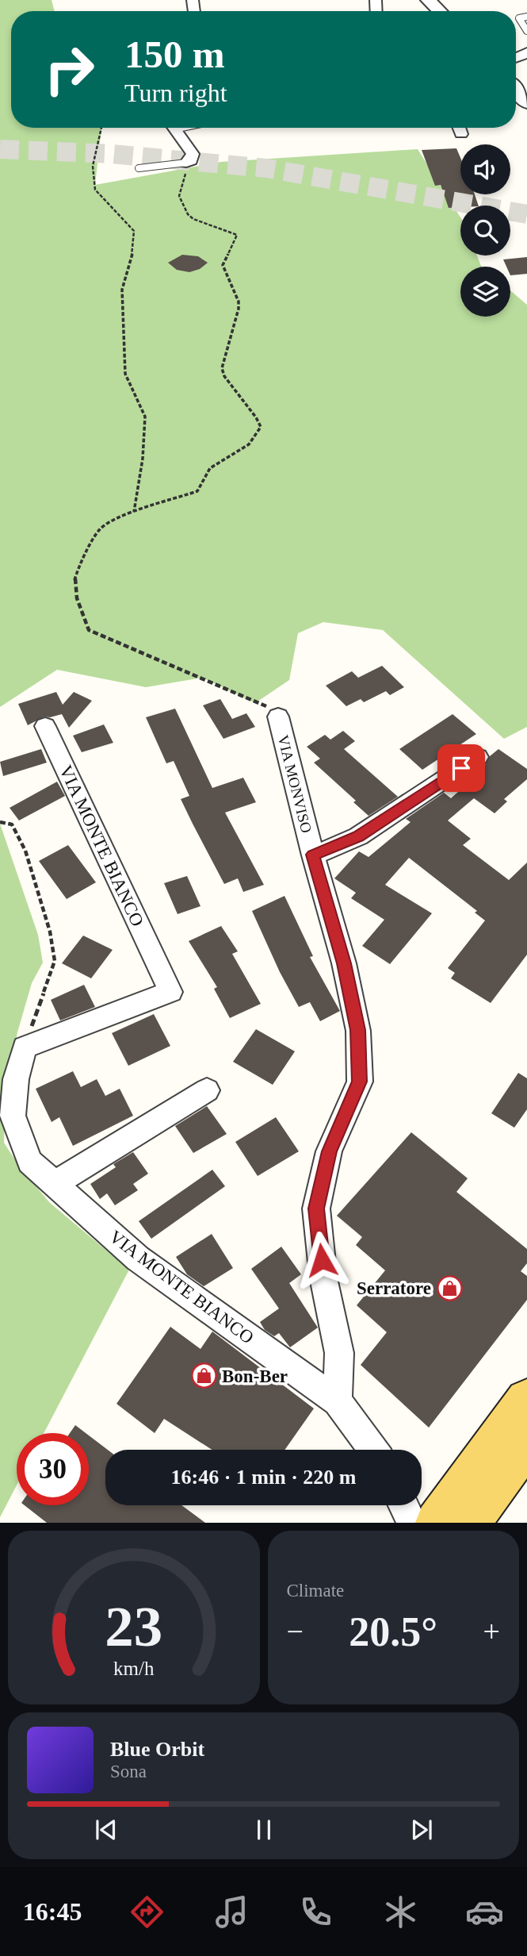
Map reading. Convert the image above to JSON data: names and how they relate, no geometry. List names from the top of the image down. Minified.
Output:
{"streets":{"street":["VIA MONVISO","VIA MONTE BIANCO"]},"crossings":[["VIA MONVISO","VIA MONTE BIANCO"]],"places":{"shop":["Serratore","Bon-Ber"]},"page":{"turn":["150 m","Turn right"],"limit":"30","trip":"16:46 · 1 min · 220 m","tile":"Climate","heat":["−","20.5°","+"],"song":["Blue Orbit","Sona"],"tabs":"16:45","gauge":["23","km/h"]}}
